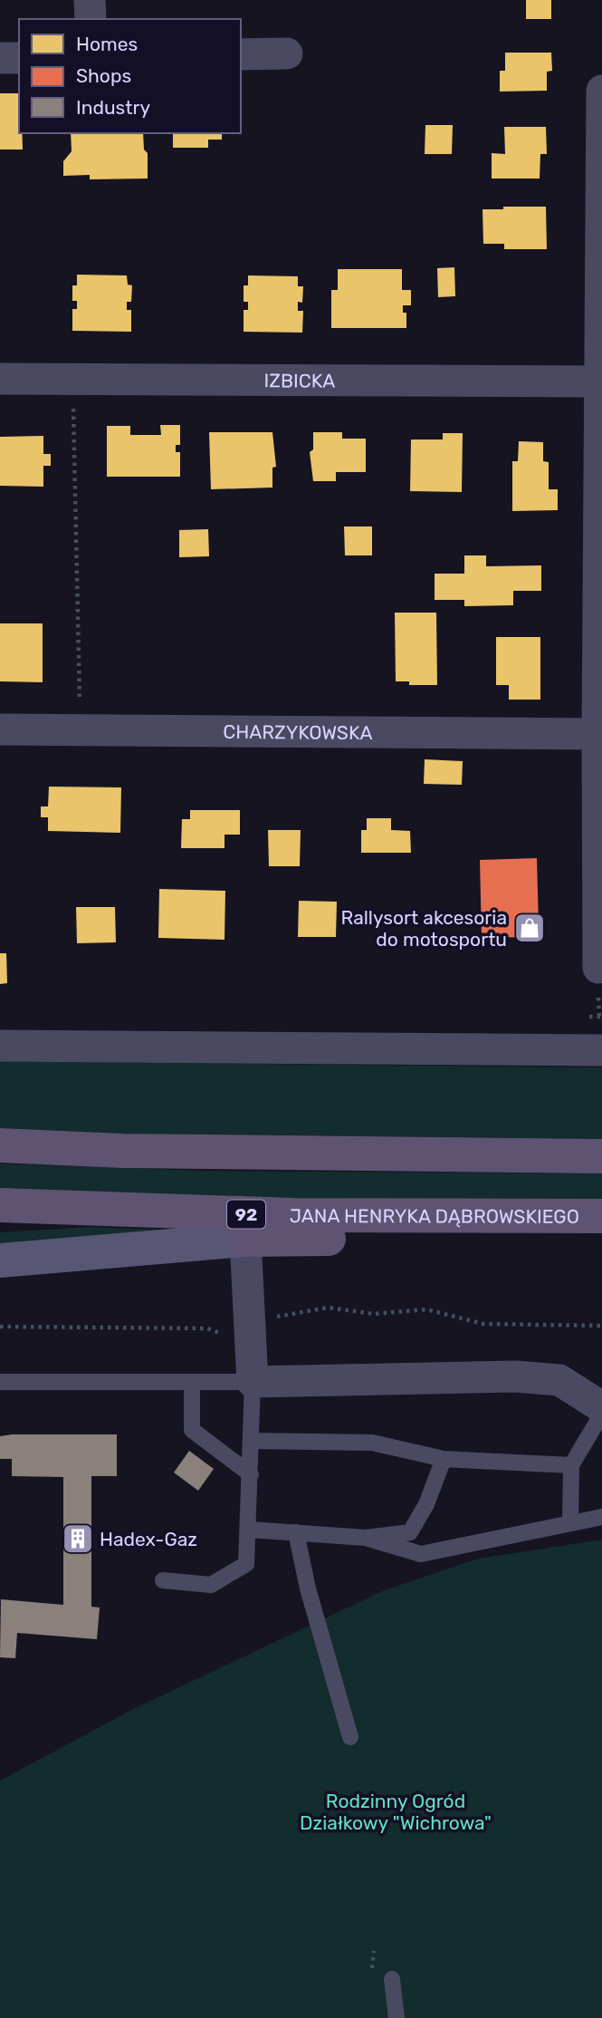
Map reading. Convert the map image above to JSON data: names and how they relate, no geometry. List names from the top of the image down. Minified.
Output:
{"streets":{"main road":["92","JANA HENRYKA DĄBROWSKIEGO"],"street":["IZBICKA","CHARZYKOWSKA"]},"parks":["Rodzinny Ogród Działkowy \"Wichrowa\""],"places":{"shop":["Rallysort akcesoria do motosportu"],"building":["Hadex-Gaz"]},"legend":["Homes","Shops","Industry"]}
